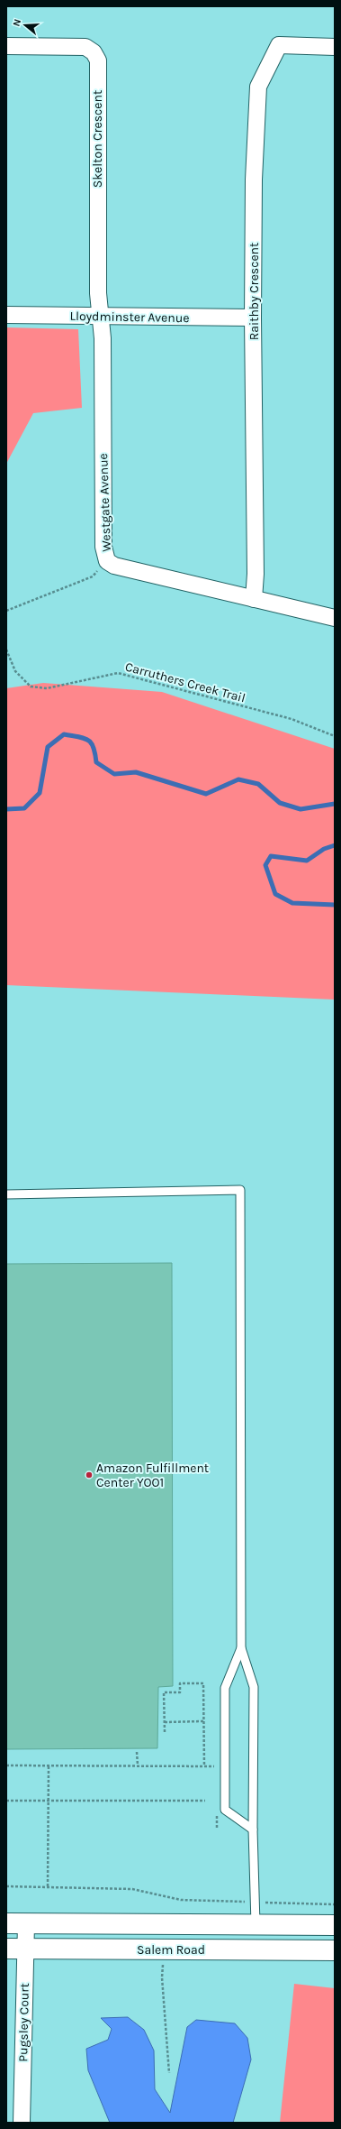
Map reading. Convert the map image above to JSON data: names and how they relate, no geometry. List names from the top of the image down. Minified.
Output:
{"streets":{"main road":["Salem Road"],"street":["Skelton Crescent","Raithby Crescent","Lloydminster Avenue","Westgate Avenue","Pugsley Court"],"path":["Carruthers Creek Trail"]},"crossings":[["Skelton Crescent","Lloydminster Avenue"],["Skelton Crescent","Westgate Avenue"],["Raithby Crescent","Lloydminster Avenue"],["Raithby Crescent","Westgate Avenue"],["Lloydminster Avenue","Westgate Avenue"],["Salem Road","Pugsley Court"]],"places":["Amazon Fulfillment Center YOO1"],"north":"left"}
